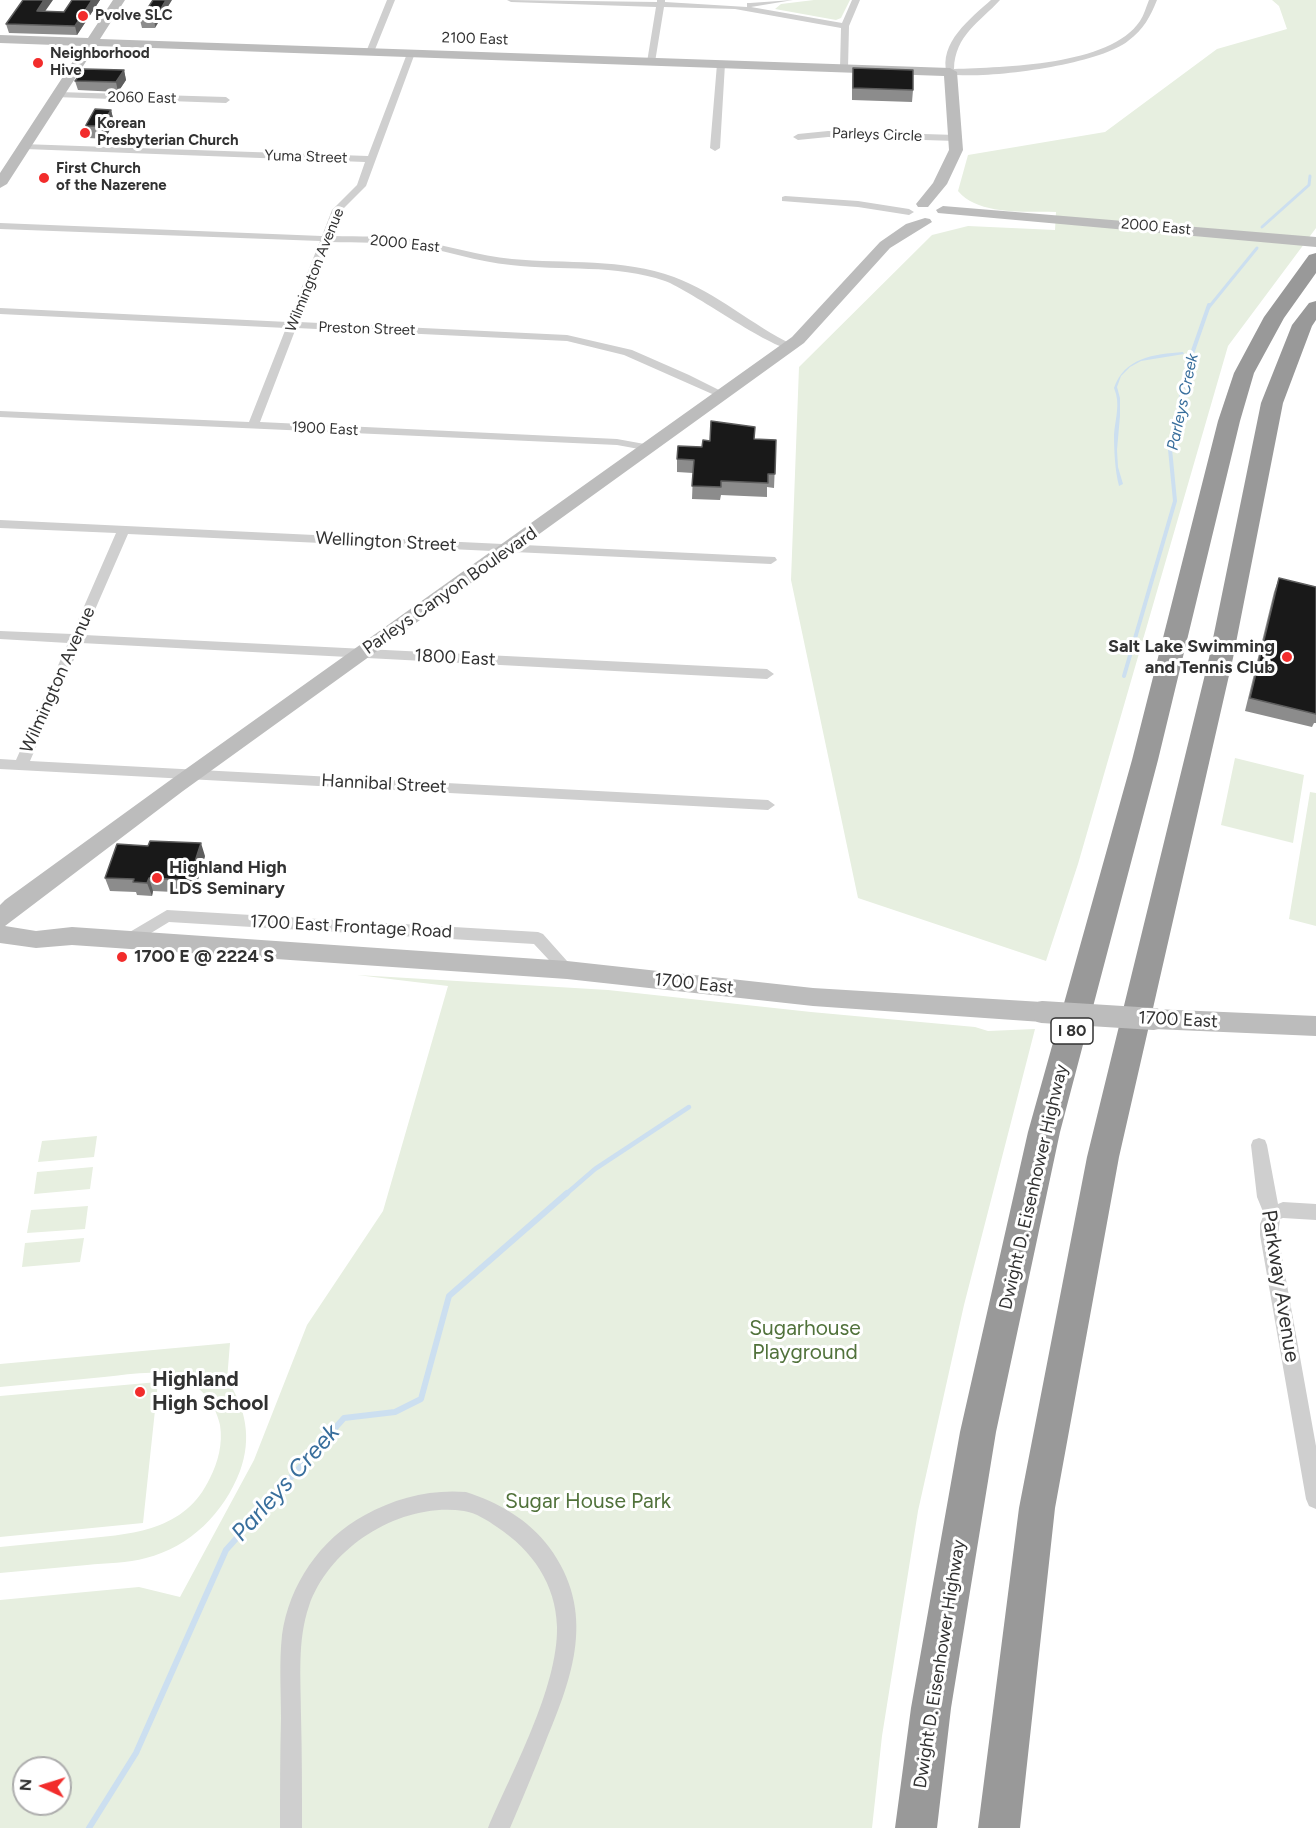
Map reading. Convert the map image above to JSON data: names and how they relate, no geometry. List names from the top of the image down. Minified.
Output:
{"streets":{"highway":["I 80","Dwight D. Eisenhower Highway"],"street":["2100 East","2060 East","Parleys Circle","Yuma Street","2000 East","Wilmington Avenue","Preston Street","1900 East","Wellington Street","Parleys Canyon Boulevard","1800 East","Hannibal Street","1700 East","Parkway Avenue"]},"crossings":[["2100 East","Wilmington Avenue"],["Yuma Street","Wilmington Avenue"],["2000 East","Wilmington Avenue"],["2000 East","Parleys Canyon Boulevard"],["2000 East","Dwight D. Eisenhower Highway"],["Wilmington Avenue","Preston Street"],["Wilmington Avenue","1900 East"],["Wilmington Avenue","Wellington Street"],["Wilmington Avenue","1800 East"],["Wilmington Avenue","Hannibal Street"],["Preston Street","Parleys Canyon Boulevard"],["1900 East","Parleys Canyon Boulevard"],["Wellington Street","Parleys Canyon Boulevard"],["Parleys Canyon Boulevard","1800 East"],["Parleys Canyon Boulevard","Hannibal Street"]],"water":["Parleys Creek"],"parks":["Sugarhouse Playground","Sugar House Park"],"places":["Pvolve SLC","Neighborhood Hive","Korean Presbyterian Church","First Church of the Nazerene","Salt Lake Swimming and Tennis Club","Highland High LDS Seminary","1700 E @ 2224 S","Highland High School"],"north":"left"}
